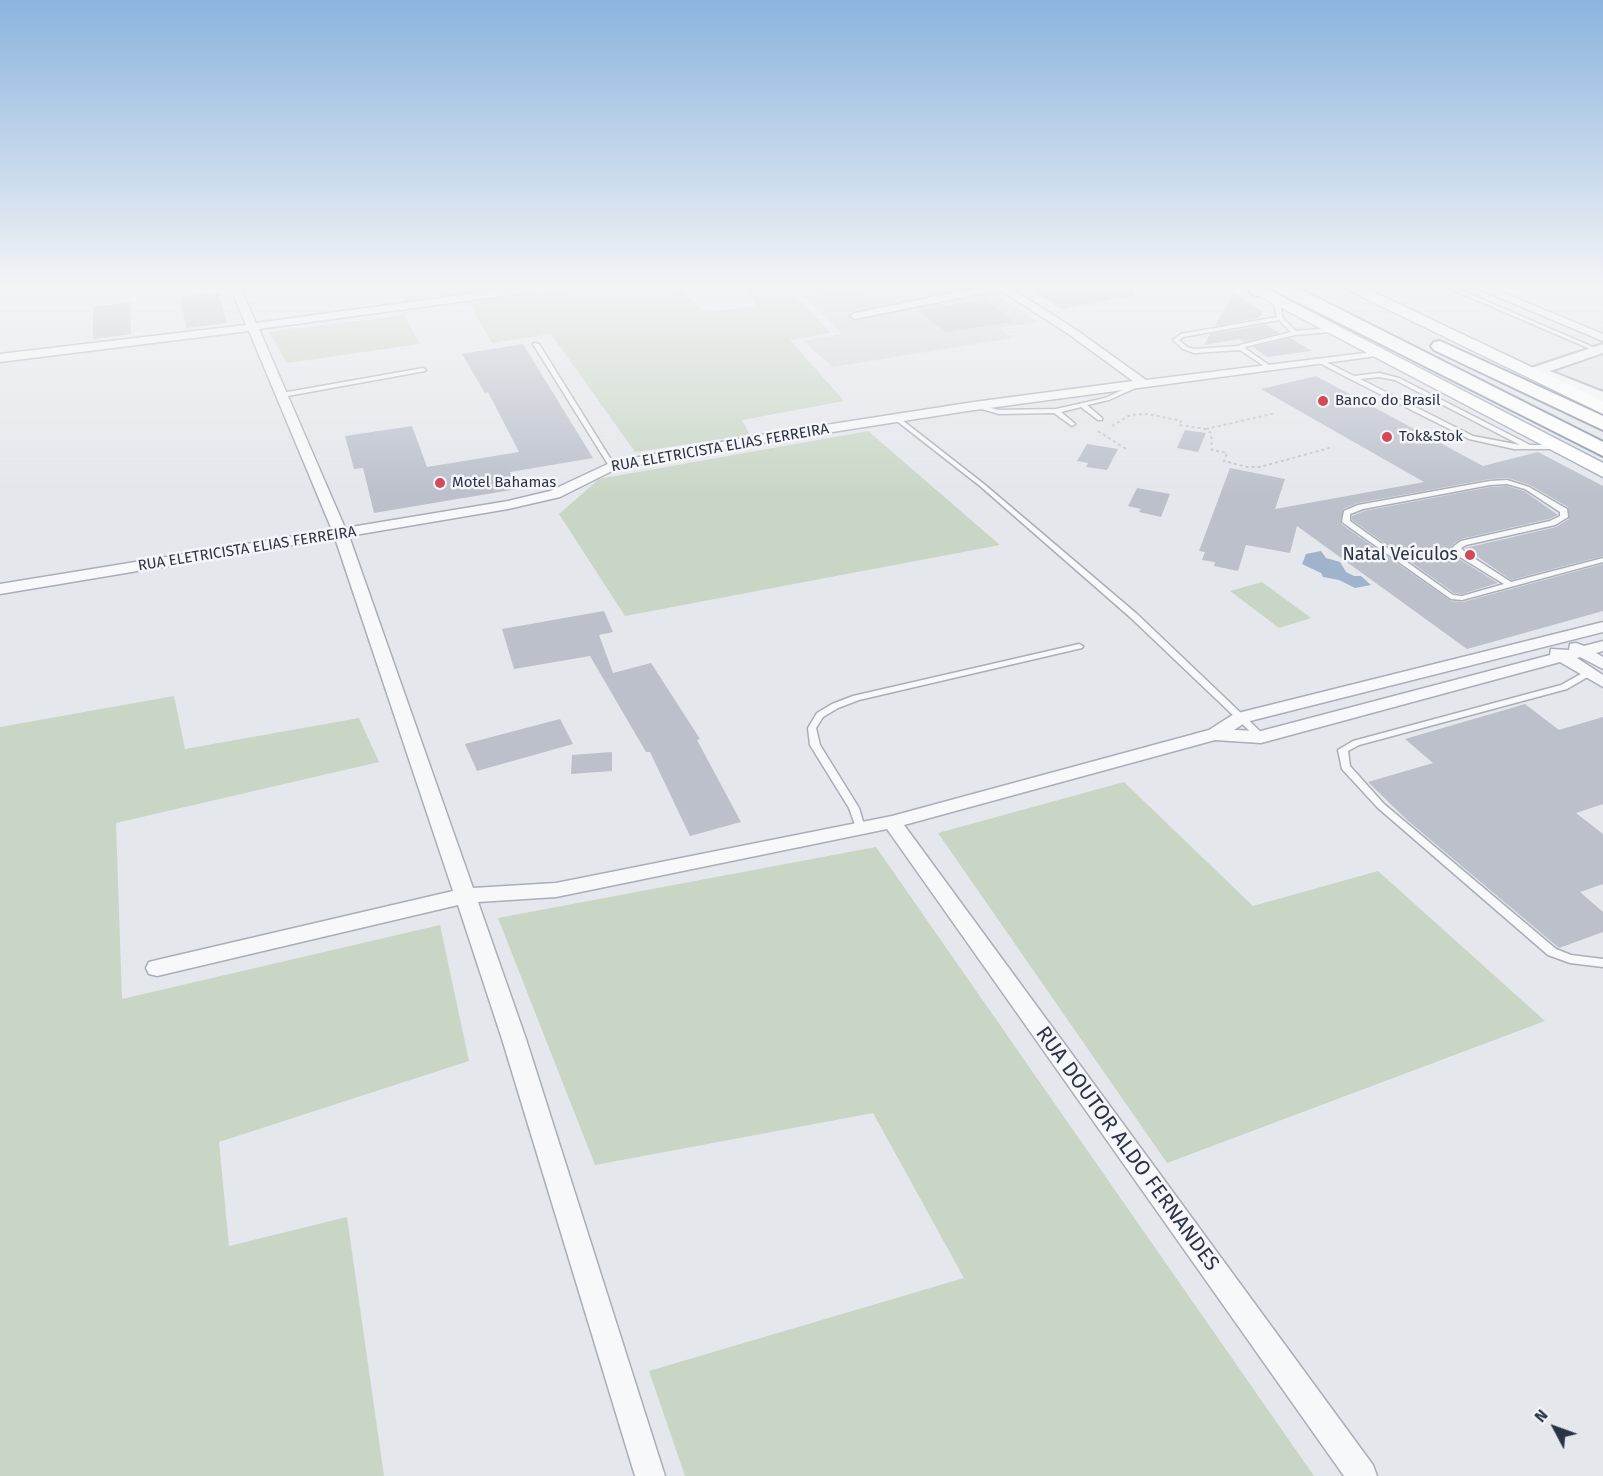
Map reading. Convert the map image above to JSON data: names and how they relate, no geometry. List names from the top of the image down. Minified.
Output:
{"streets":{"street":["RUA ELETRICISTA ELIAS FERREIRA","RUA DOUTOR ALDO FERNANDES"]},"places":["Banco do Brasil","Tok&Stok","Motel Bahamas","Natal Veículos"],"north":"top left"}
